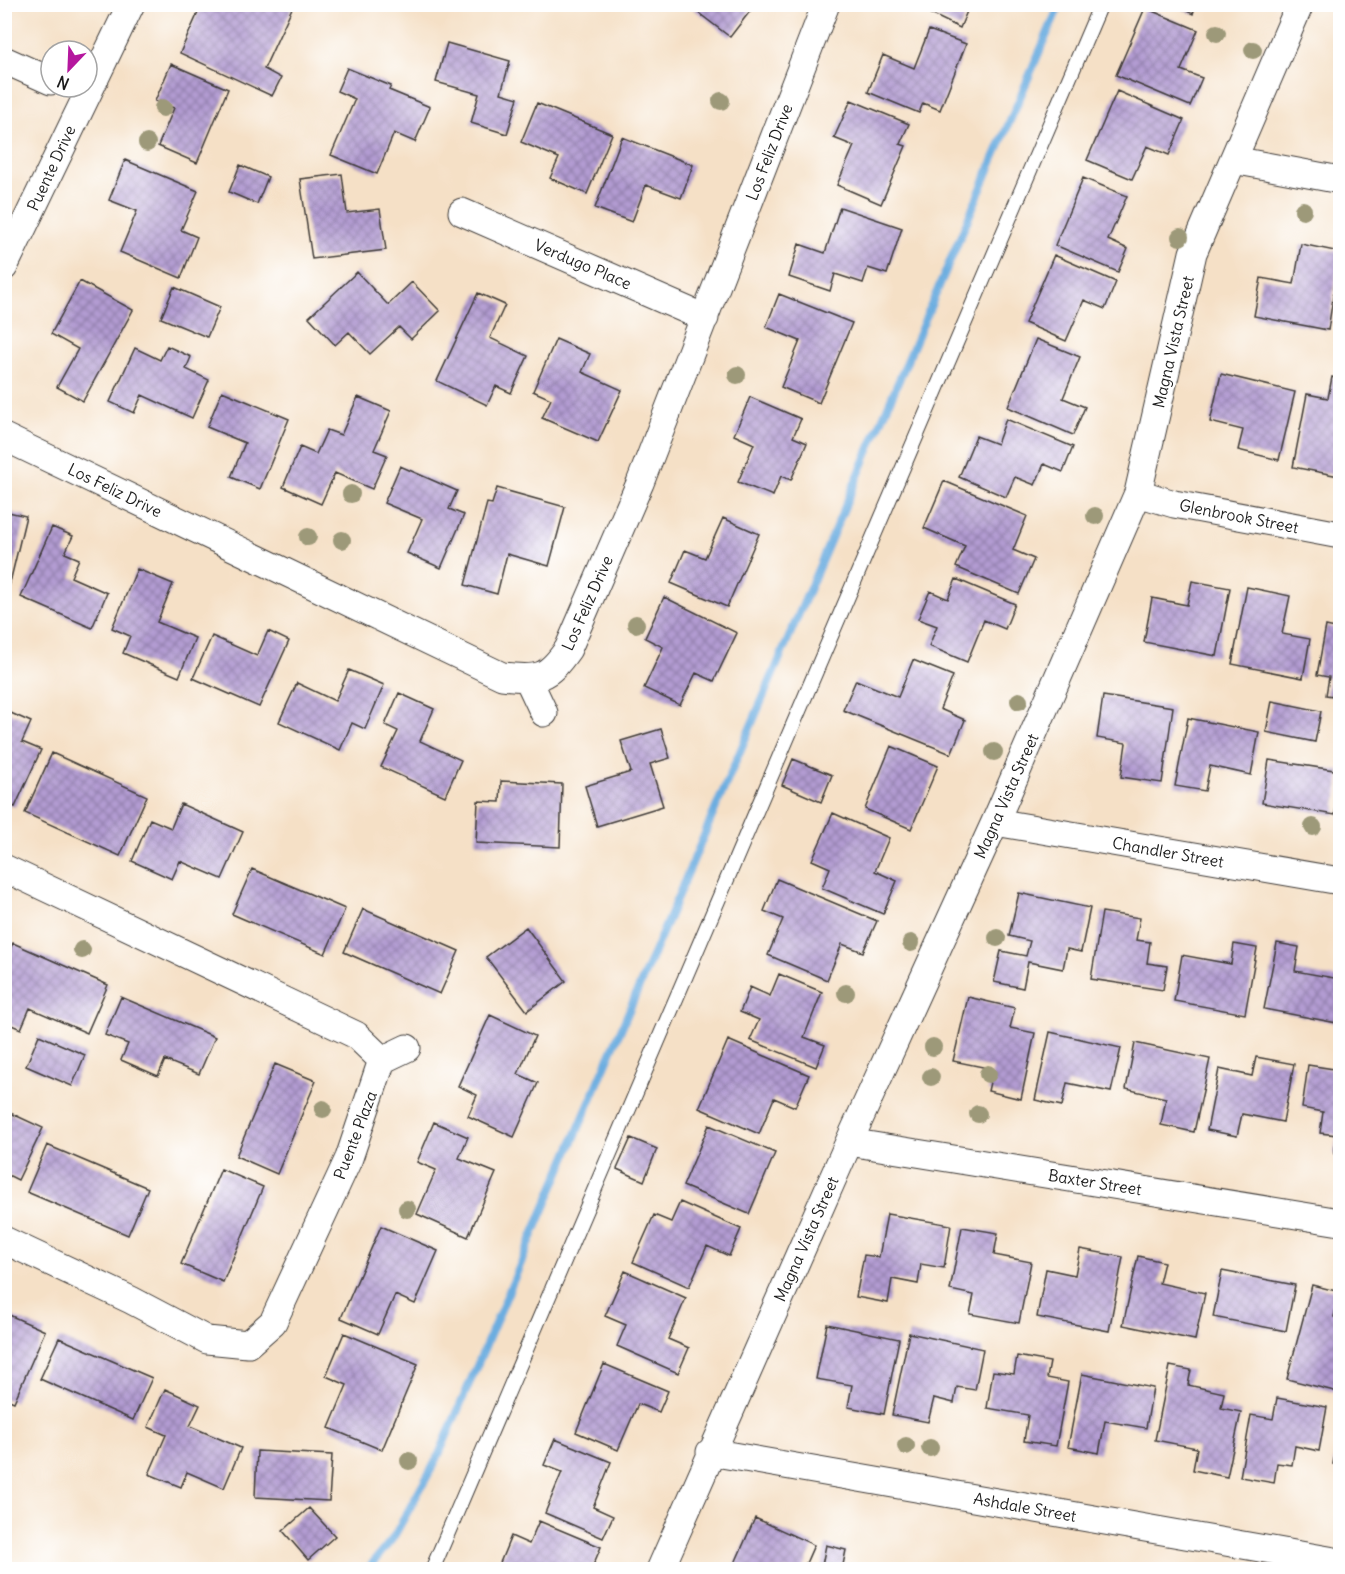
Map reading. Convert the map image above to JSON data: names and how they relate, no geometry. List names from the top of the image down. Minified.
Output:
{"streets":{"street":["Los Feliz Drive","Puente Drive","Verdugo Place","Magna Vista Street","Glenbrook Street","Chandler Street","Puente Plaza","Baxter Street","Ashdale Street"]},"crossings":[["Los Feliz Drive","Verdugo Place"],["Magna Vista Street","Glenbrook Street"],["Magna Vista Street","Chandler Street"],["Magna Vista Street","Baxter Street"],["Magna Vista Street","Ashdale Street"]],"north":"bottom left"}
